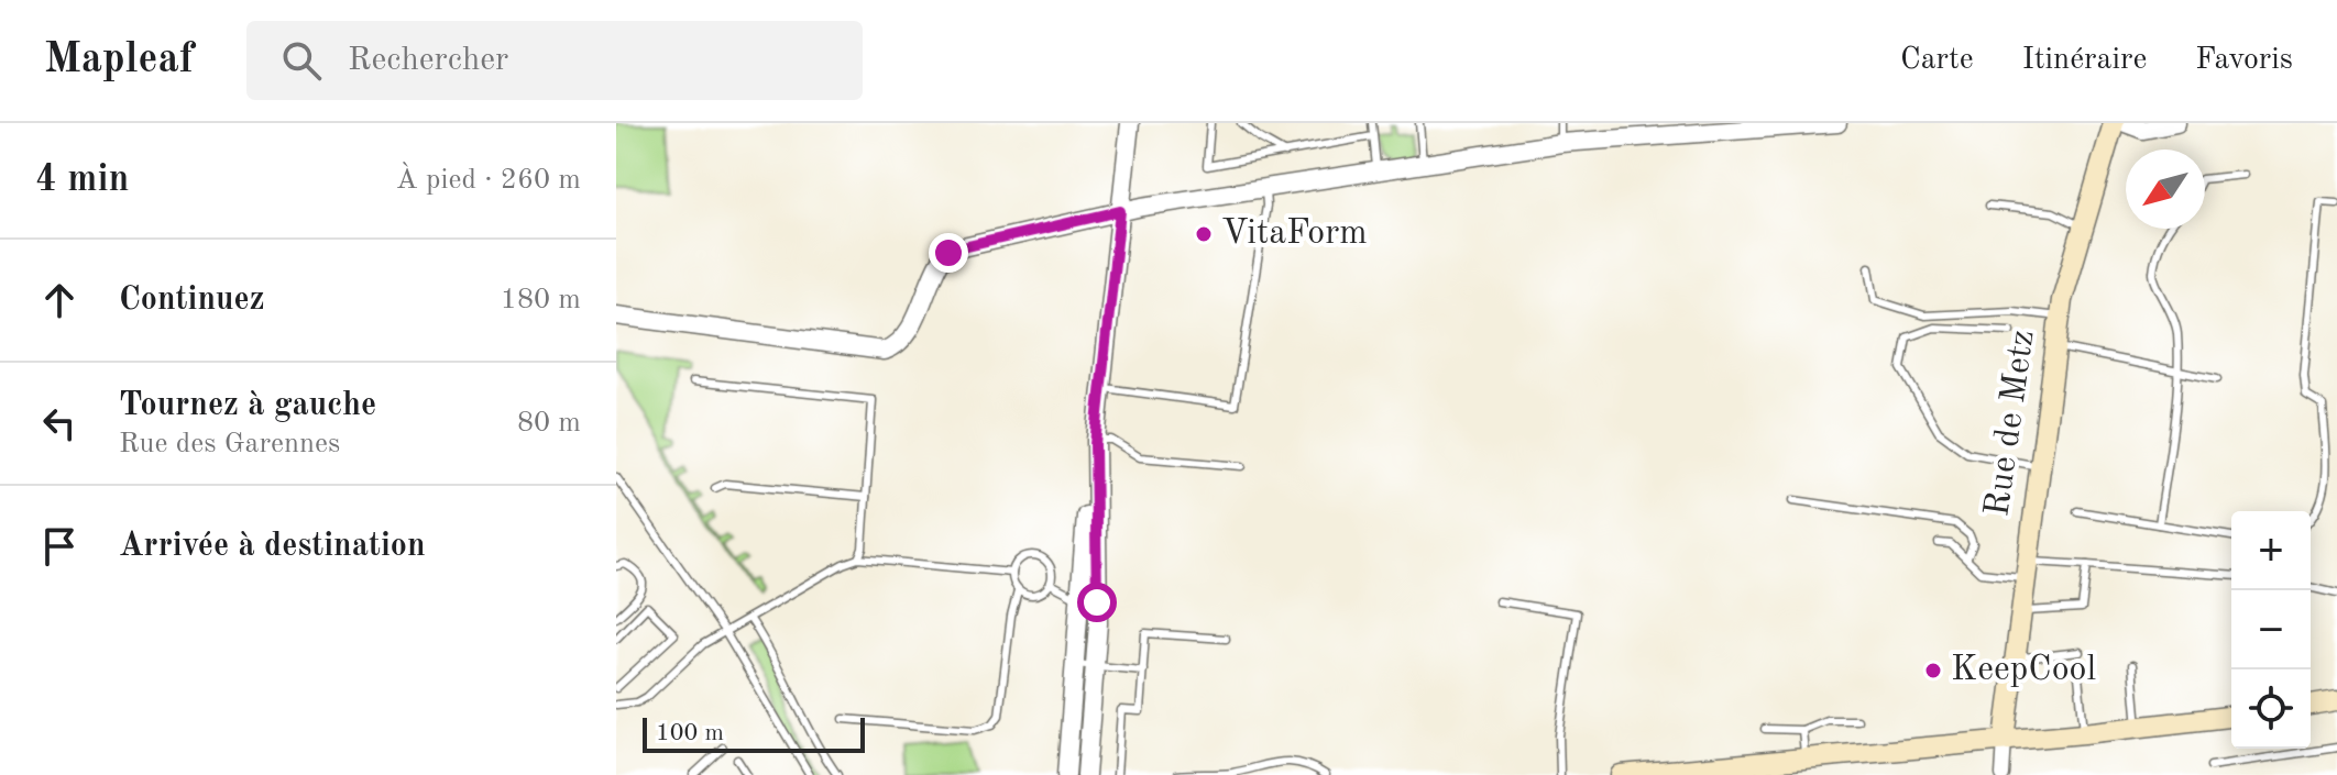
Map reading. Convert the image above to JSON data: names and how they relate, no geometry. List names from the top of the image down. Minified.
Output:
{"streets":{"main road":["Rue de Metz"]},"places":["VitaForm","KeepCool"],"scale_bar":"100 m","north":"bottom left","page":{"header":"Mapleaf","search":"Rechercher","nav":["Carte","Itinéraire","Favoris"],"heading":["4 min","À pied · 260 m"],"list":[["Continuez","180 m"],["Tournez à gauche","Rue des Garennes","80 m"],"Arrivée à destination"],"map_buttons":["+","−"],"scale":"100 m"}}
